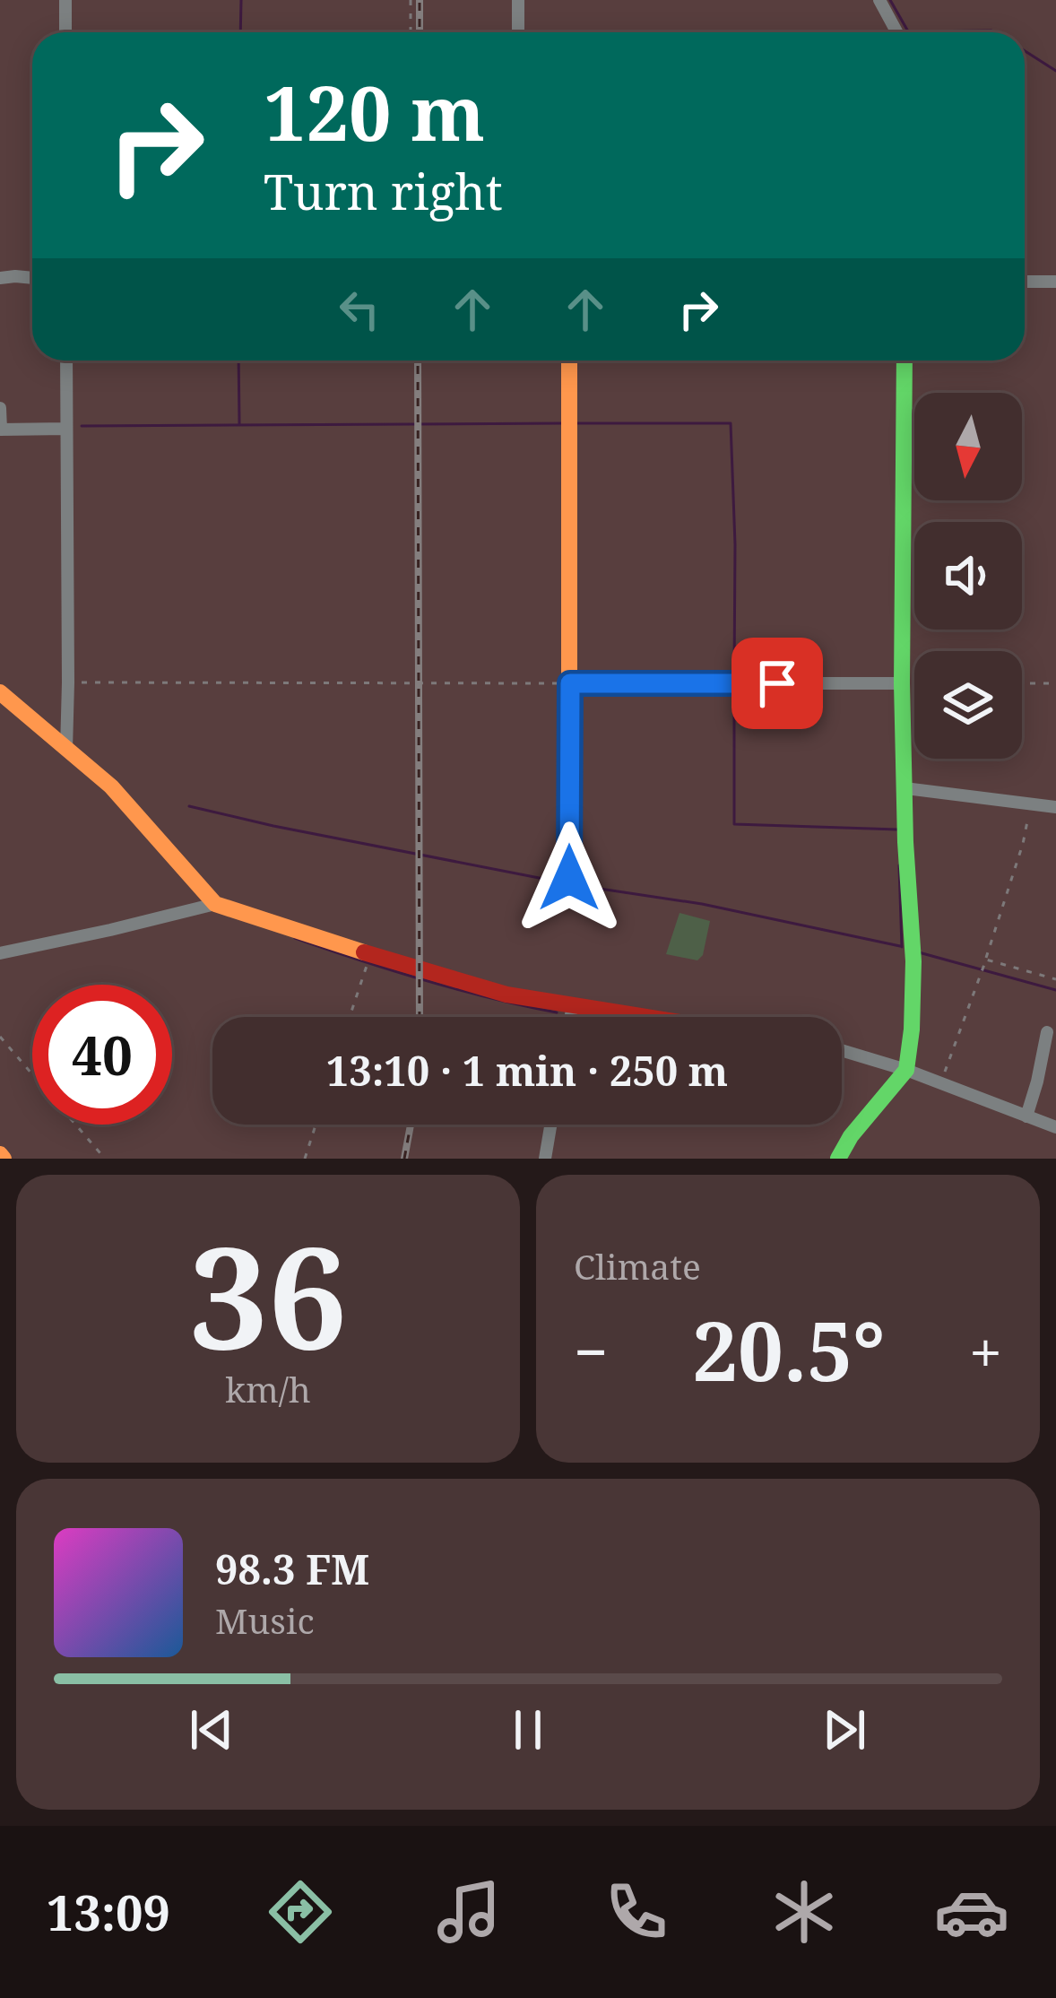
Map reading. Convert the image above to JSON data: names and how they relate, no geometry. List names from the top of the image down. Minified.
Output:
{"north":"bottom","page":{"turn":["120 m","Turn right"],"limit":"40","trip":"13:10 · 1 min · 250 m","tile":[["36","km/h"],"Climate"],"heat":["−","20.5°","+"],"song":["98.3 FM","Music"],"tabs":"13:09"}}
